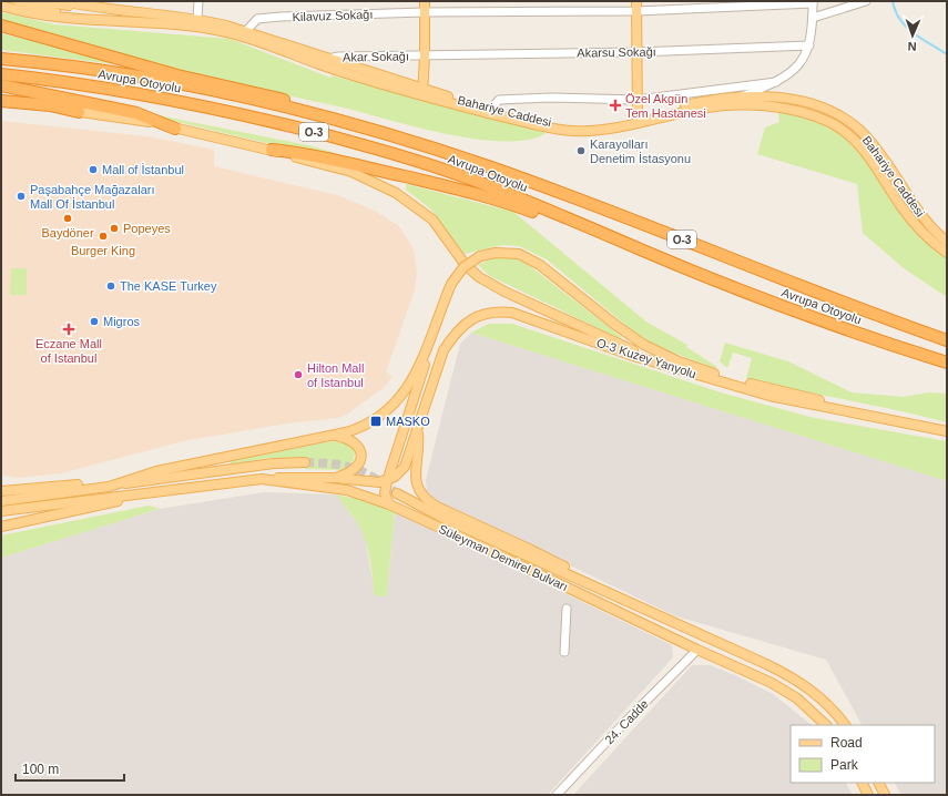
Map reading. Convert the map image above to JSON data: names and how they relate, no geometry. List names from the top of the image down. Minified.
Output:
{"streets":{"highway":["Avrupa Otoyolu","O-3"],"main road":["Bahariye Caddesi","O-3 Kuzey Yanyolu","Süleyman Demirel Bulvarı"],"street":["Kilavuz Sokağı","Akarsu Sokağı","Akar Sokağı","24. Cadde"]},"crossings":[["Kilavuz Sokağı","Bahariye Caddesi"],["Akarsu Sokağı","Akar Sokağı"],["Akar Sokağı","Bahariye Caddesi"],["Süleyman Demirel Bulvarı","24. Cadde"]],"places":{"health":["Özel Akgün Tem Hastanesi","Eczane Mall of Istanbul"],"other":["Karayolları Denetim İstasyonu","Mall of İstanbul","Paşabahçe Mağazaları Mall Of İstanbul","Baydöner","Popeyes","Burger King","The KASE Turkey","Migros","Hilton Mall of Istanbul"],"transit":["MASKO"]},"legend":["Road","Park"],"scale_bar":"100 m","north":"bottom"}
